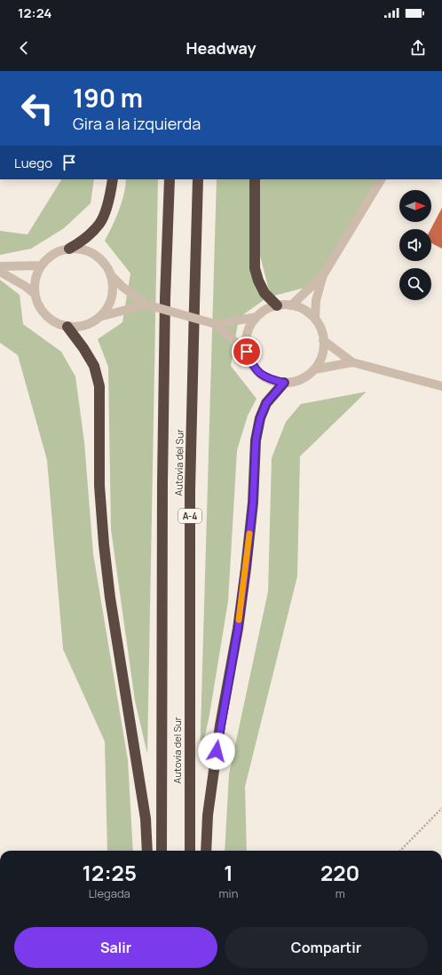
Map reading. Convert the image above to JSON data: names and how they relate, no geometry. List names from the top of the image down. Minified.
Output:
{"streets":{"highway":["Autovía del Sur","A-4"]},"north":"right","page":{"status":"12:24","header":"Headway","turn":["190 m","Gira a la izquierda"],"then":"Luego","eta":["12:25","Llegada","1","min","220","m"],"buttons":["Salir","Compartir"]}}
